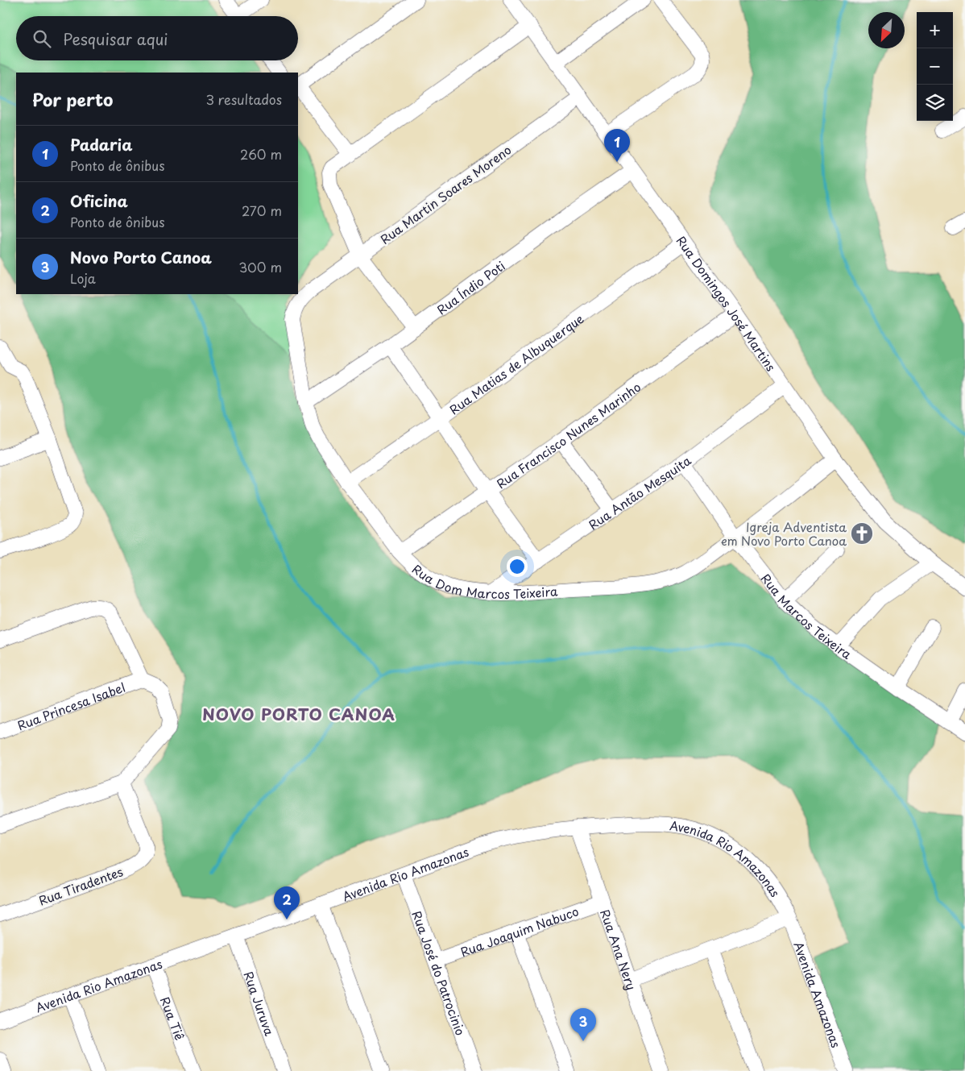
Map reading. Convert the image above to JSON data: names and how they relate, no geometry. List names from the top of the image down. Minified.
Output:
{"streets":{"street":["Rua Martin Soares Moreno","Rua Índio Poti","Rua Domingos José Martins","Rua Matias de Albuquerque","Rua Francisco Nunes Marinho","Rua Antão Mesquita","Rua Dom Marcos Teixeira","Rua Marcos Teixeira","Rua Princesa Isabel","Avenida Rio Amazonas","Rua Tiradentes","Rua Joaquim Nabuco","Rua Ana Nery","Rua José do Patrocinio","Avenida Amazonas","Rua Juruva","Rua Tiê"]},"crossings":[["Rua Martin Soares Moreno","Rua Domingos José Martins"],["Rua Martin Soares Moreno","Rua Dom Marcos Teixeira"],["Rua Índio Poti","Rua Domingos José Martins"],["Rua Índio Poti","Rua Dom Marcos Teixeira"],["Rua Domingos José Martins","Rua Matias de Albuquerque"],["Rua Domingos José Martins","Rua Francisco Nunes Marinho"],["Rua Domingos José Martins","Rua Antão Mesquita"],["Rua Domingos José Martins","Rua Dom Marcos Teixeira"],["Rua Matias de Albuquerque","Rua Dom Marcos Teixeira"],["Rua Francisco Nunes Marinho","Rua Dom Marcos Teixeira"],["Rua Antão Mesquita","Rua Dom Marcos Teixeira"],["Rua Antão Mesquita","Rua Marcos Teixeira"],["Rua Dom Marcos Teixeira","Rua Marcos Teixeira"],["Avenida Rio Amazonas","Rua Ana Nery"],["Avenida Rio Amazonas","Rua José do Patrocinio"],["Avenida Rio Amazonas","Avenida Amazonas"],["Avenida Rio Amazonas","Rua Juruva"],["Avenida Rio Amazonas","Rua Tiê"],["Rua Joaquim Nabuco","Rua Ana Nery"],["Rua Joaquim Nabuco","Rua José do Patrocinio"]],"districts":["NOVO PORTO CANOA"],"places":{"church":["Igreja Adventista em Novo Porto Canoa"]},"north":"bottom left","page":{"map_buttons":["+","−"],"search":"Pesquisar aqui","heading":["Por perto","3 resultados"],"list":[{"mark":"1","name":"Padaria","note":"Ponto de ônibus","value":"260 m"},{"mark":"2","name":"Oficina","note":"Ponto de ônibus","value":"270 m"},{"mark":"3","name":"Novo Porto Canoa","note":"Loja","value":"300 m"}],"pins":["1","2","3"]}}
